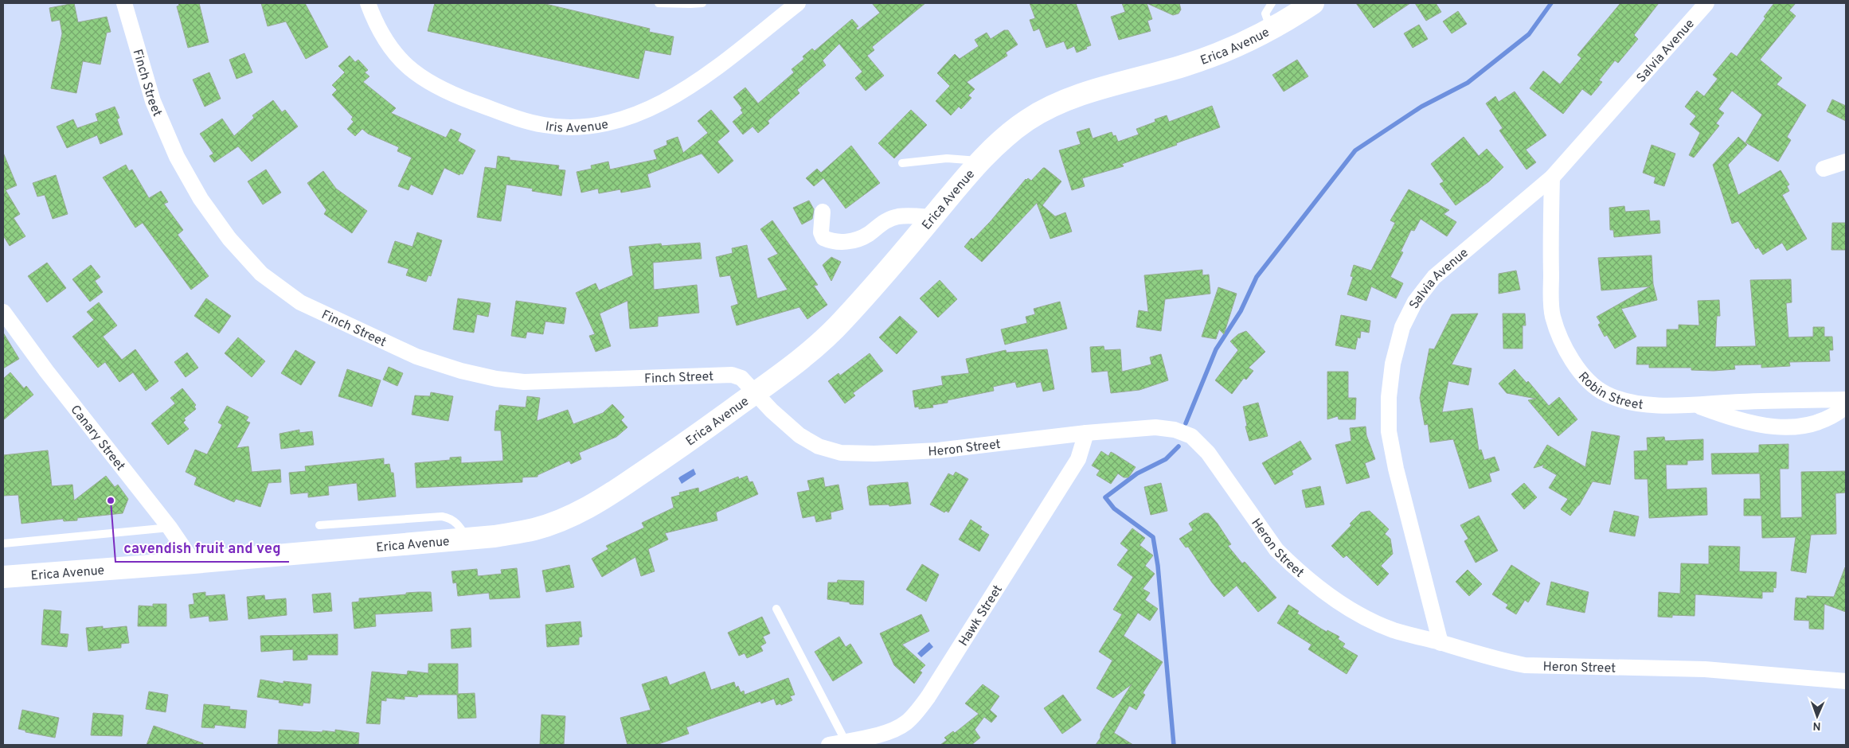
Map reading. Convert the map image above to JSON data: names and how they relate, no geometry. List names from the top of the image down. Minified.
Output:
{"streets":{"street":["Erica Avenue","Salvia Avenue","Finch Street","Iris Avenue","Robin Street","Canary Street","Heron Street","Hawk Street"]},"crossings":[["Erica Avenue","Finch Street"],["Erica Avenue","Canary Street"],["Erica Avenue","Heron Street"],["Salvia Avenue","Robin Street"],["Salvia Avenue","Heron Street"],["Finch Street","Heron Street"],["Heron Street","Hawk Street"]],"places":["cavendish fruit and veg"],"north":"bottom"}
